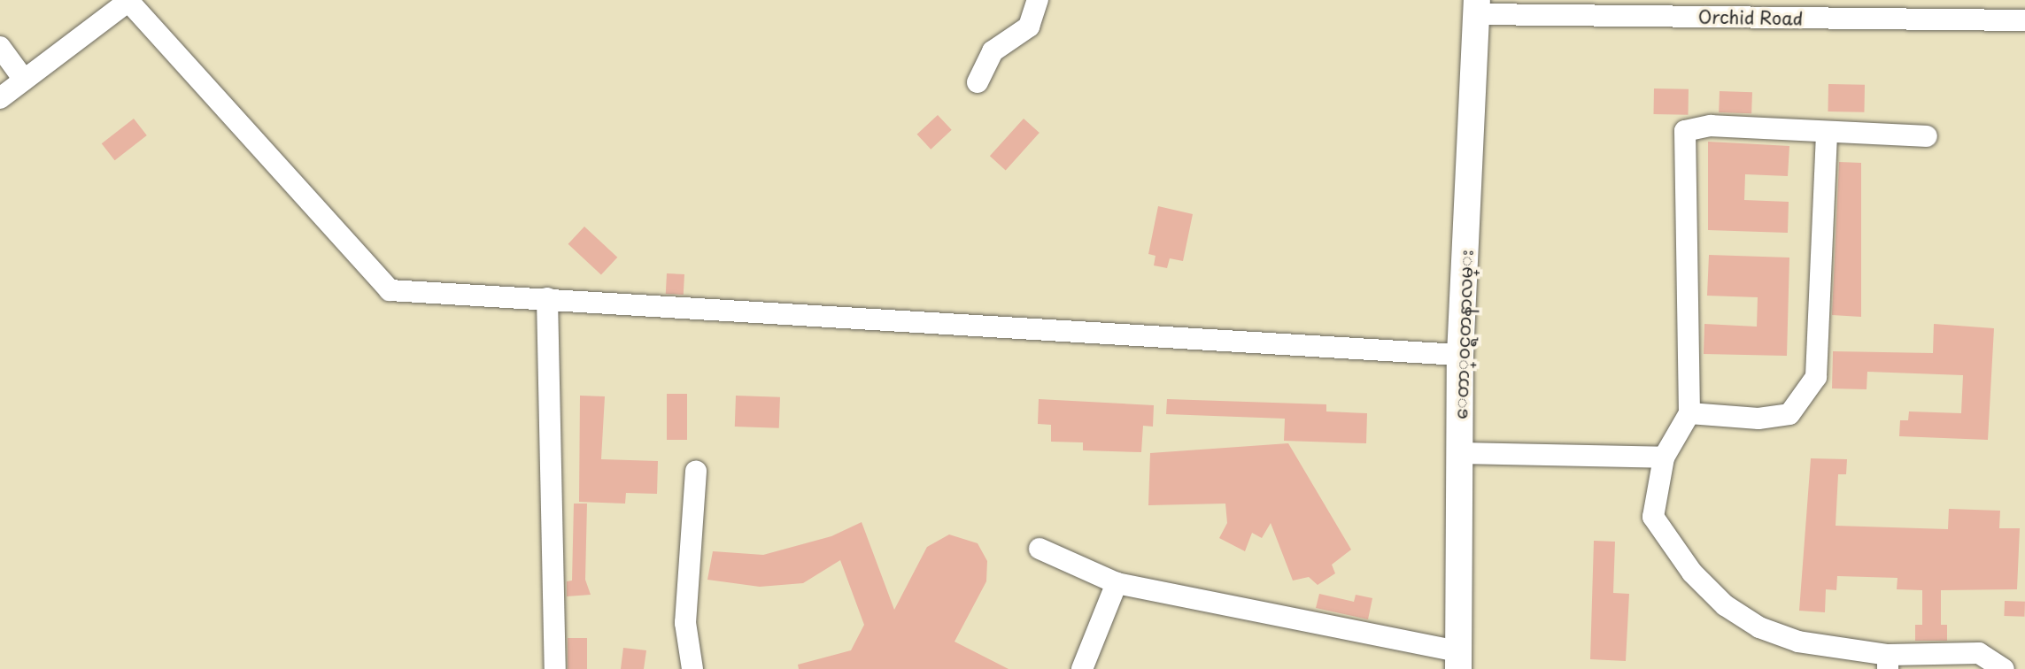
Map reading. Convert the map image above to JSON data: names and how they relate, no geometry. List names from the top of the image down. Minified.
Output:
{"streets":{"main road":["ေတာ္၀င္ရတနာလမ္း"],"street":["Orchid Road"]},"crossings":[["Orchid Road","ေတာ္၀င္ရတနာလမ္း"]]}
